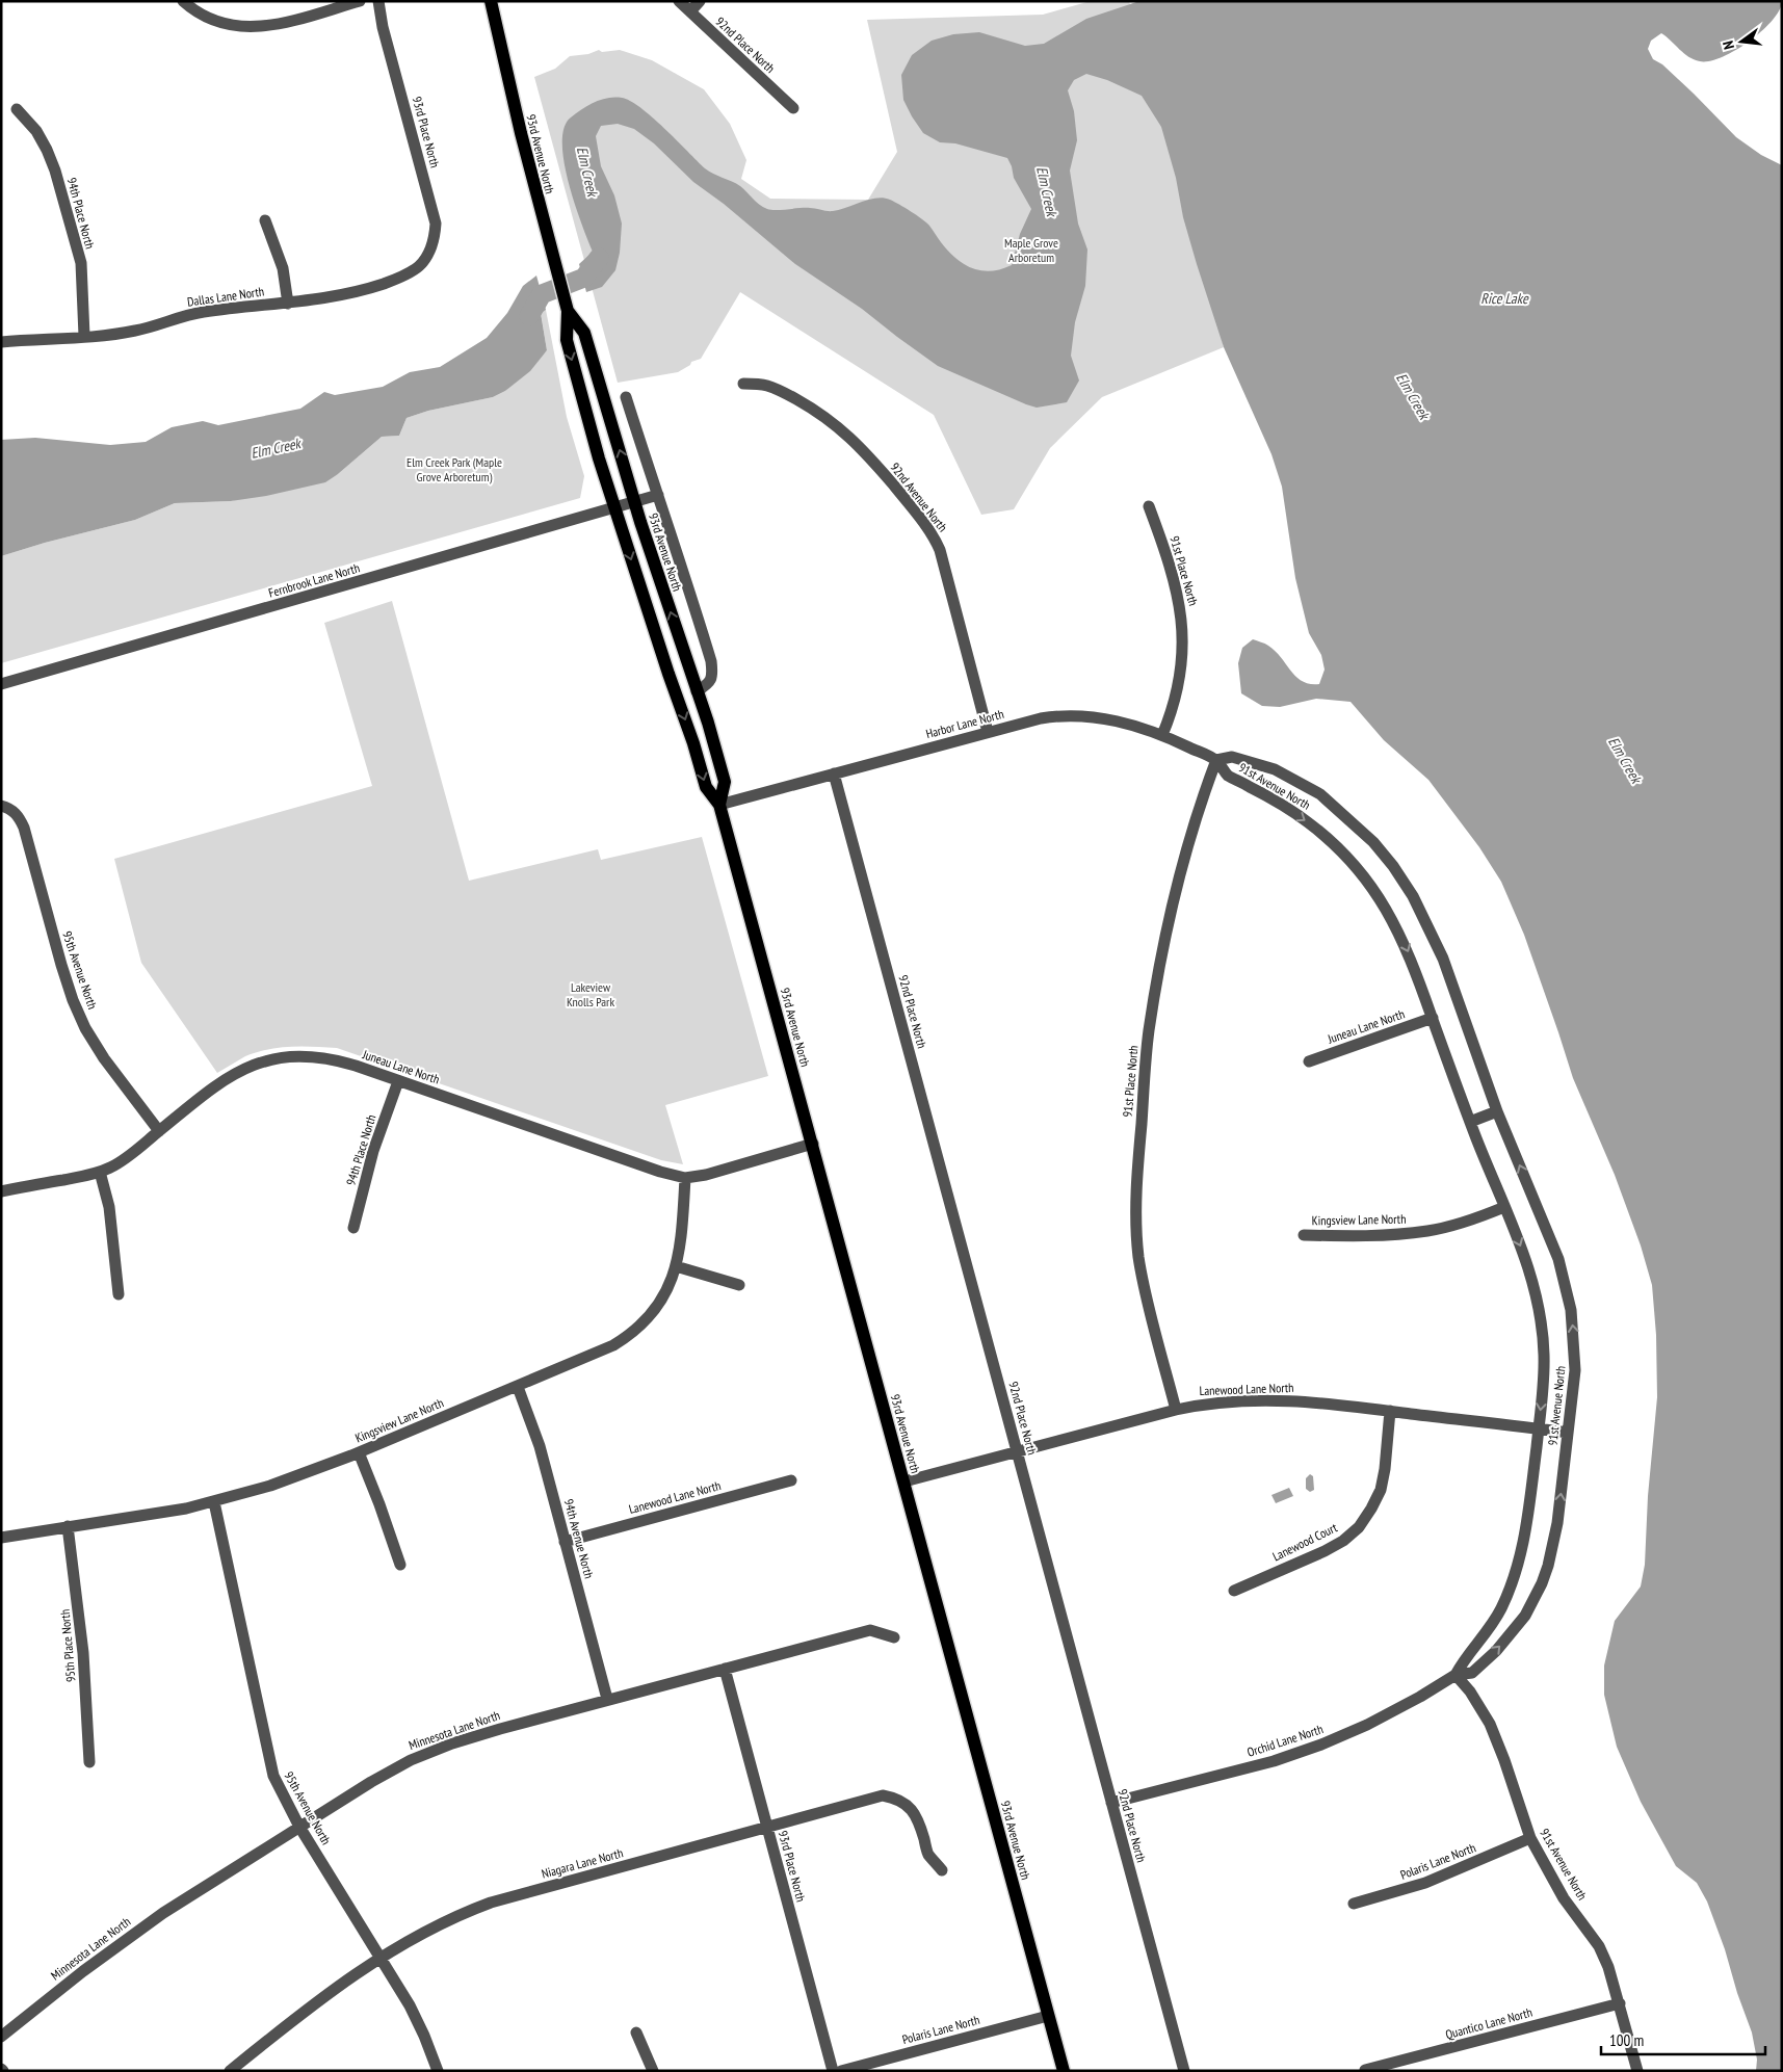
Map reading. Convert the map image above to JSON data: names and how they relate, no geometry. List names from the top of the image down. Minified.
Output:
{"streets":{"main road":["93rd Avenue North"],"street":["92nd Place North","93rd Place North","94th Place North","Dallas Lane North","92nd Avenue North","91st Place North","Fernbrook Lane North","Harbor Lane North","91st Avenue North","95th Avenue North","Juneau Lane North","Kingsview Lane North","Lanewood Lane North","94th Avenue North","Lanewood Court","95th Place North","Minnesota Lane North","Orchid Lane North","Polaris Lane North","Niagara Lane North","Quantico Lane North"]},"crossings":[["92nd Place North","Harbor Lane North"],["92nd Place North","Lanewood Lane North"],["92nd Place North","Orchid Lane North"],["93rd Place North","Dallas Lane North"],["93rd Place North","Minnesota Lane North"],["93rd Place North","Niagara Lane North"],["93rd Avenue North","Fernbrook Lane North"],["93rd Avenue North","Harbor Lane North"],["93rd Avenue North","Juneau Lane North"],["93rd Avenue North","Lanewood Lane North"],["93rd Avenue North","Polaris Lane North"],["94th Place North","Dallas Lane North"],["94th Place North","Juneau Lane North"],["92nd Avenue North","Harbor Lane North"],["91st Place North","Harbor Lane North"],["91st Place North","91st Avenue North"],["91st Place North","Lanewood Lane North"],["Harbor Lane North","91st Avenue North"],["91st Avenue North","Juneau Lane North"],["91st Avenue North","Kingsview Lane North"],["91st Avenue North","Lanewood Lane North"],["91st Avenue North","Orchid Lane North"],["91st Avenue North","Polaris Lane North"],["91st Avenue North","Quantico Lane North"],["95th Avenue North","Juneau Lane North"],["95th Avenue North","Kingsview Lane North"],["95th Avenue North","Minnesota Lane North"],["95th Avenue North","Niagara Lane North"],["Juneau Lane North","Kingsview Lane North"],["Kingsview Lane North","94th Avenue North"],["Kingsview Lane North","95th Place North"],["Lanewood Lane North","94th Avenue North"],["Lanewood Lane North","Lanewood Court"],["94th Avenue North","Minnesota Lane North"]],"water":["Elm Creek","Rice Lake"],"parks":["Maple Grove Arboretum","Elm Creek Park (Maple Grove Arboretum)","Lakeview Knolls Park"],"scale_bar":"100 m","north":"left"}
